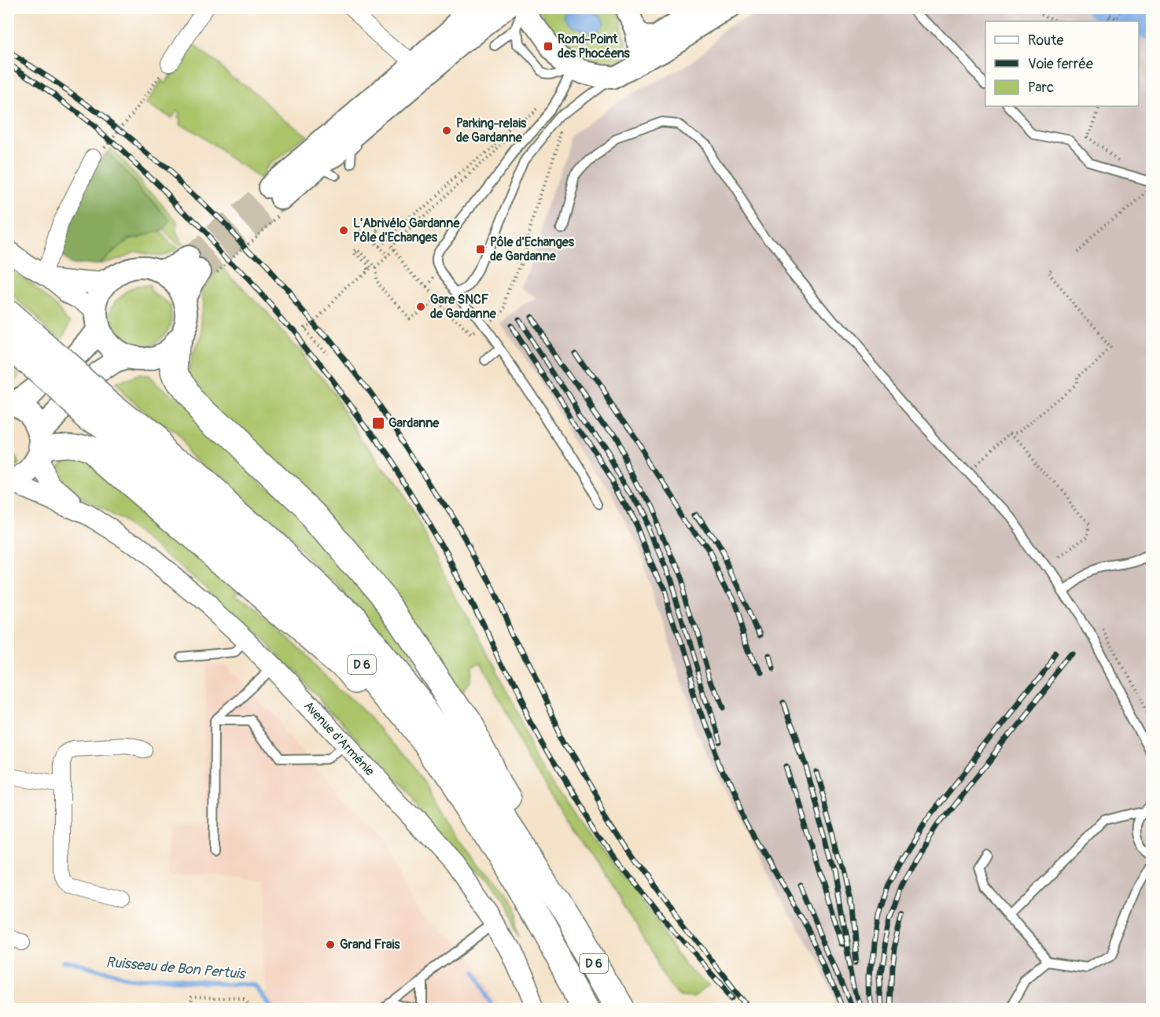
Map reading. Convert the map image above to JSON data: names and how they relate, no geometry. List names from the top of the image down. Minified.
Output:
{"streets":{"highway":["D 6"],"street":["Avenue d'Arménie"]},"water":["Ruisseau de Bon Pertuis"],"places":{"transit":["Rond-Point des Phocéens","Pôle d'Echanges de Gardanne","Gardanne"],"other":["Parking-relais de Gardanne","L'Abrivélo Gardanne Pôle d'Echanges","Gare SNCF de Gardanne","Grand Frais"]},"legend":["Route","Voie ferrée","Parc"]}
